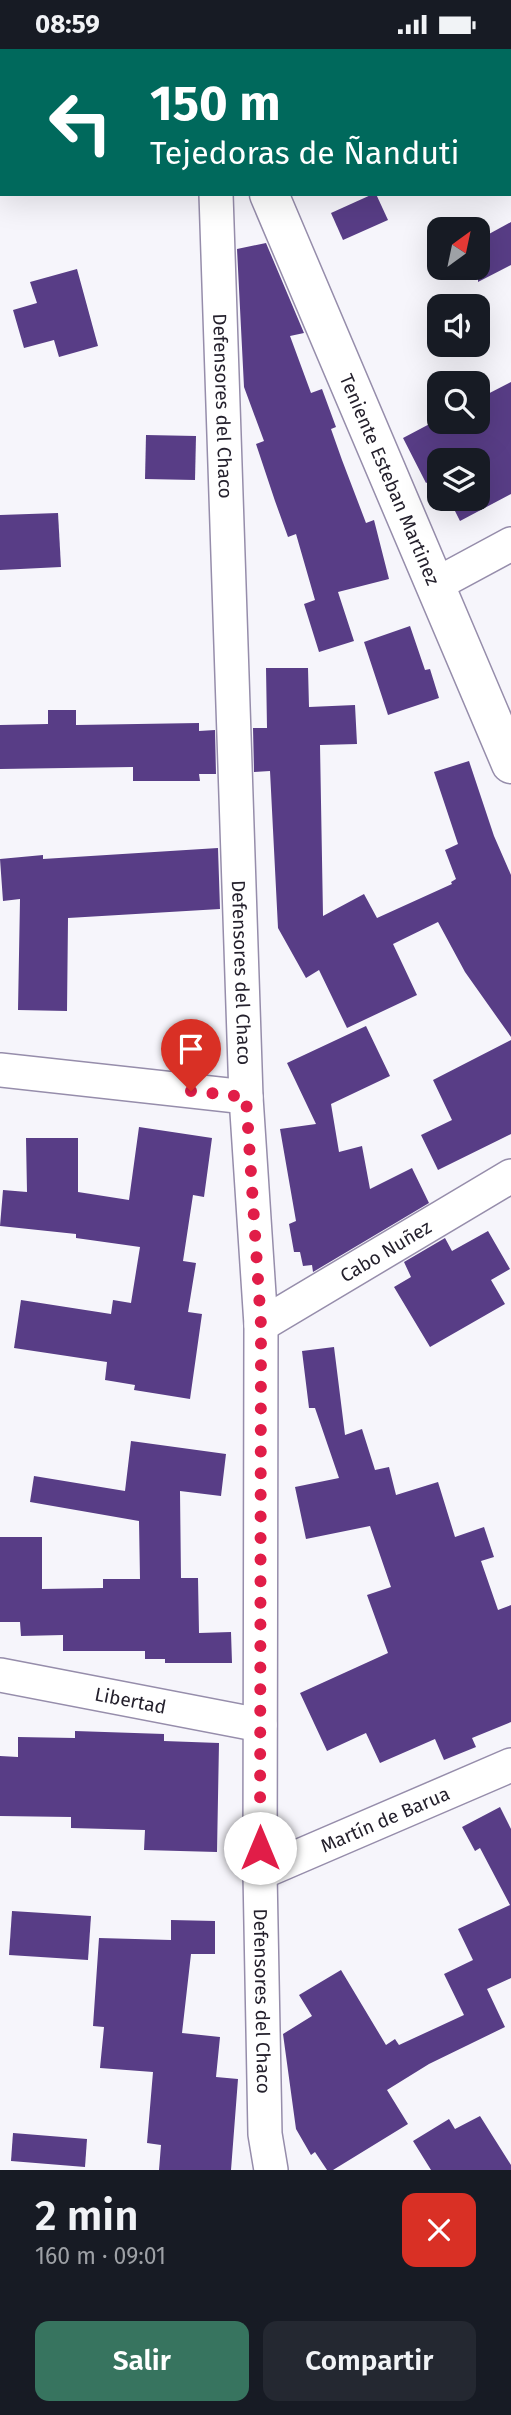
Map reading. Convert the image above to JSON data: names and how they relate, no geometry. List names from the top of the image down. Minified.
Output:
{"streets":{"street":["Defensores del Chaco","Teniente Esteban Martinez","Cabo Nuñez","Libertad","Martín de Barua"]},"crossings":[["Defensores del Chaco","Cabo Nuñez"],["Defensores del Chaco","Libertad"],["Defensores del Chaco","Martín de Barua"]],"north":"top right","page":{"status":"08:59","turn":["150 m","Tejedoras de Ñanduti"],"heading":["2 min","160 m · 09:01"],"buttons":["Salir","Compartir"]}}
